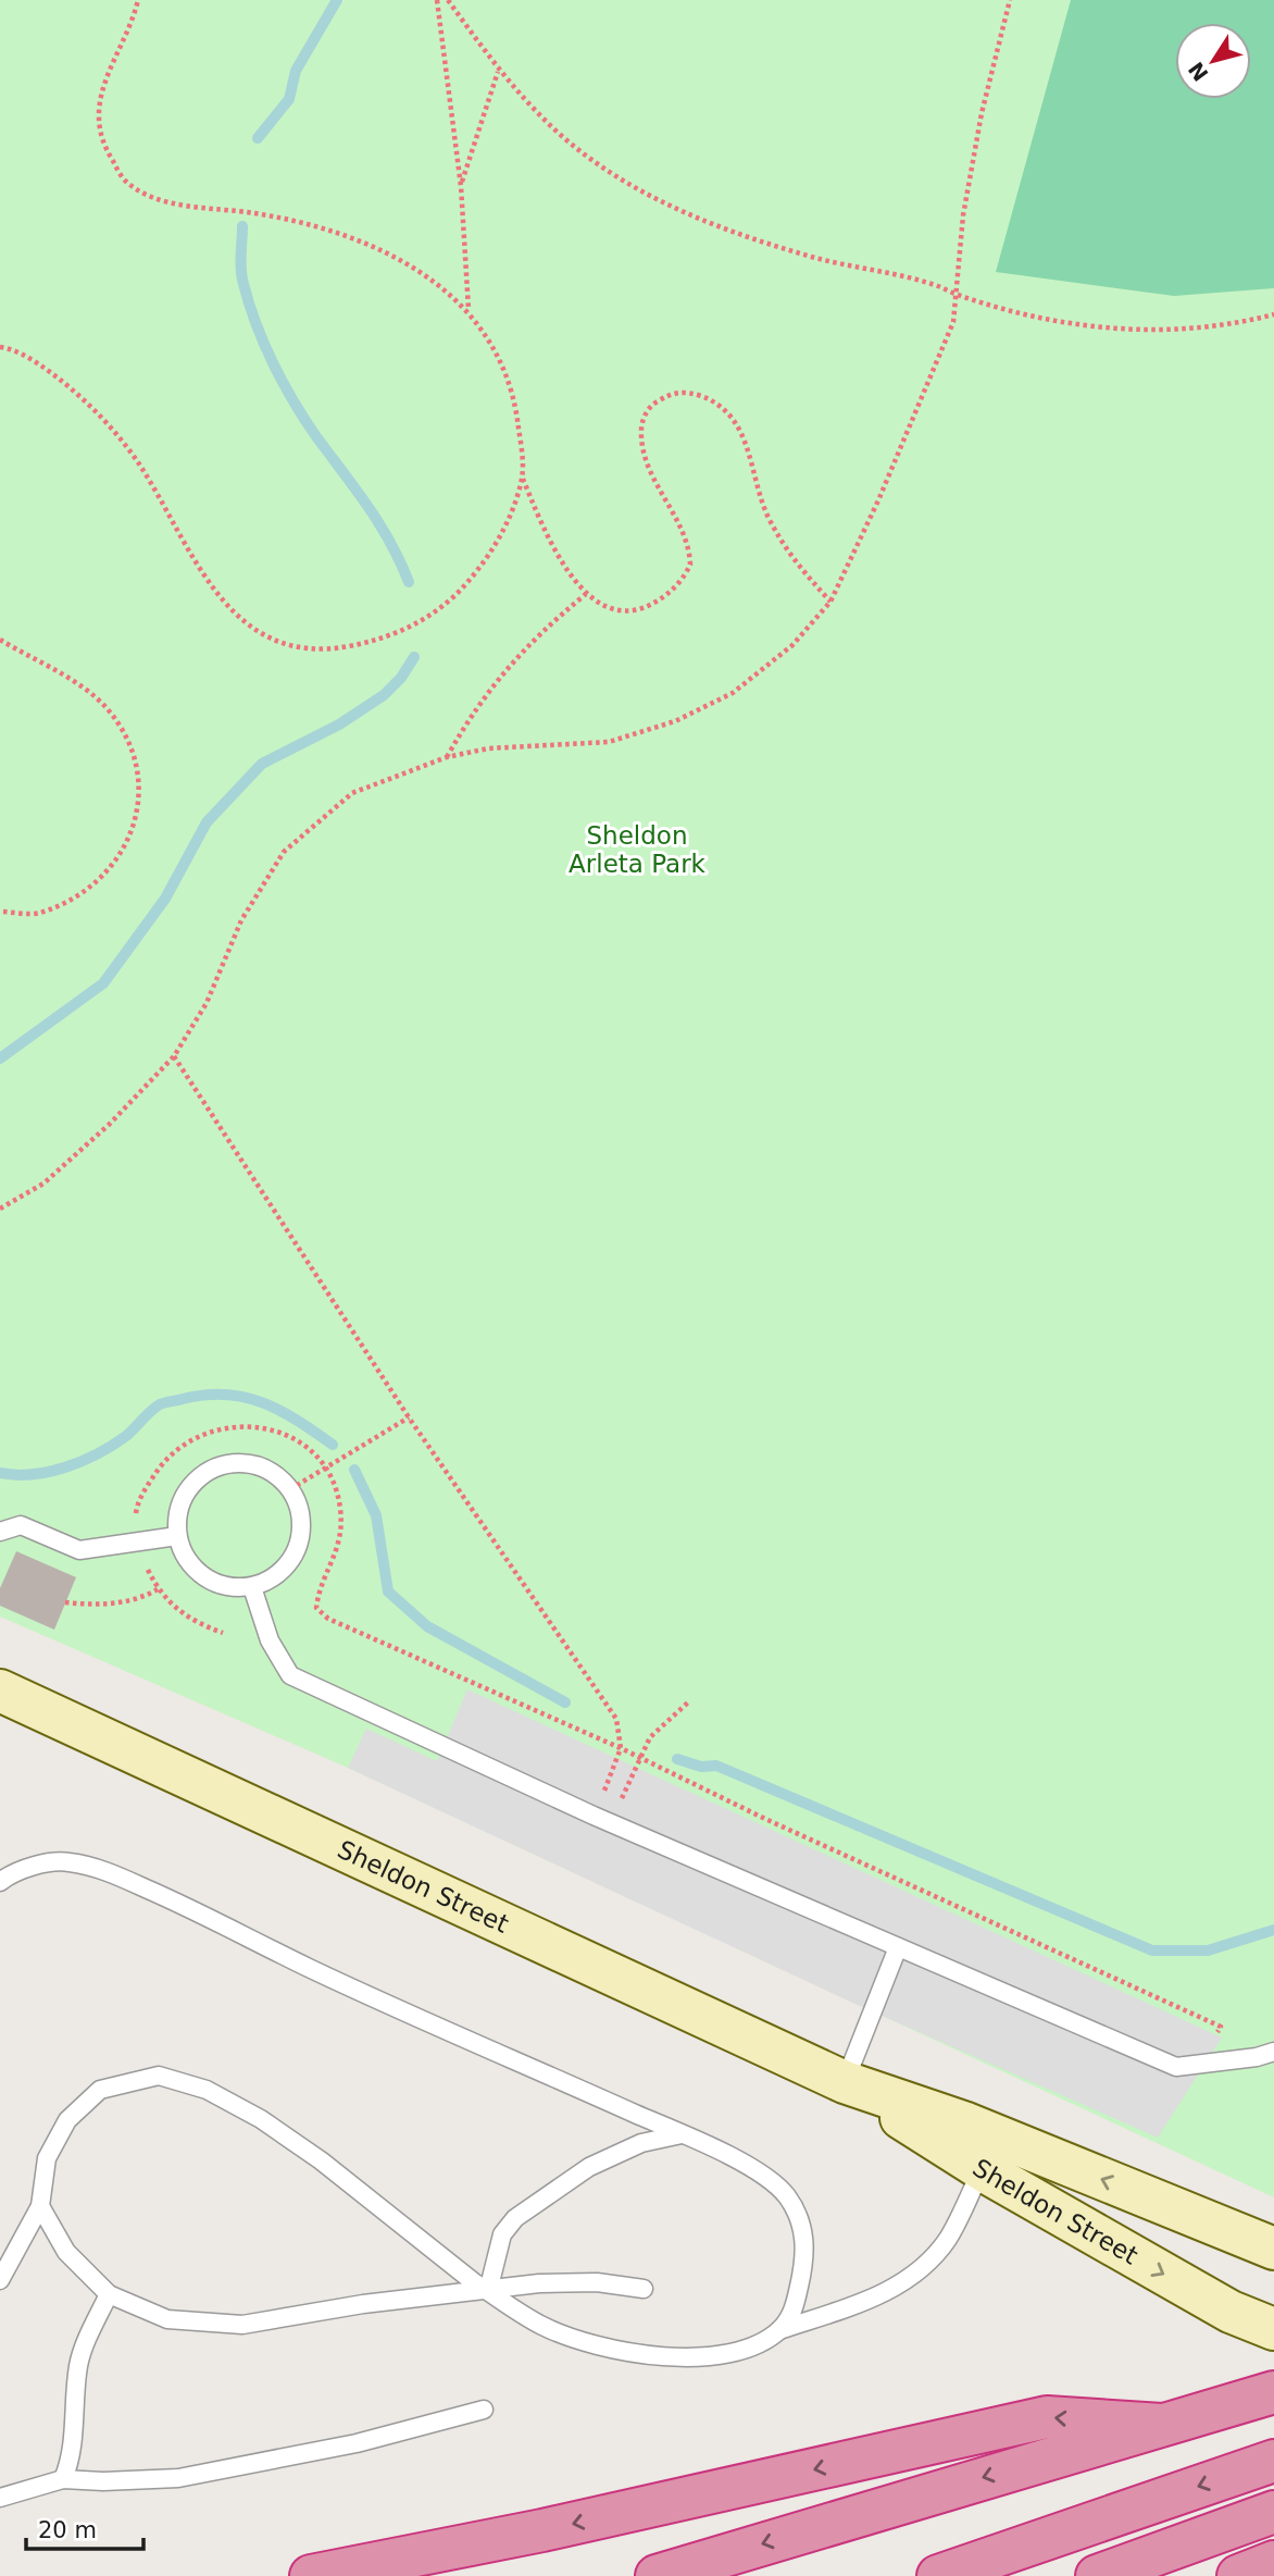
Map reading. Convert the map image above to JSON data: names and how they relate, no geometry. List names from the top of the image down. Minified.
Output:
{"streets":{"main road":["Sheldon Street"]},"parks":["Sheldon Arleta Park"],"scale_bar":"20 m","north":"bottom left"}
